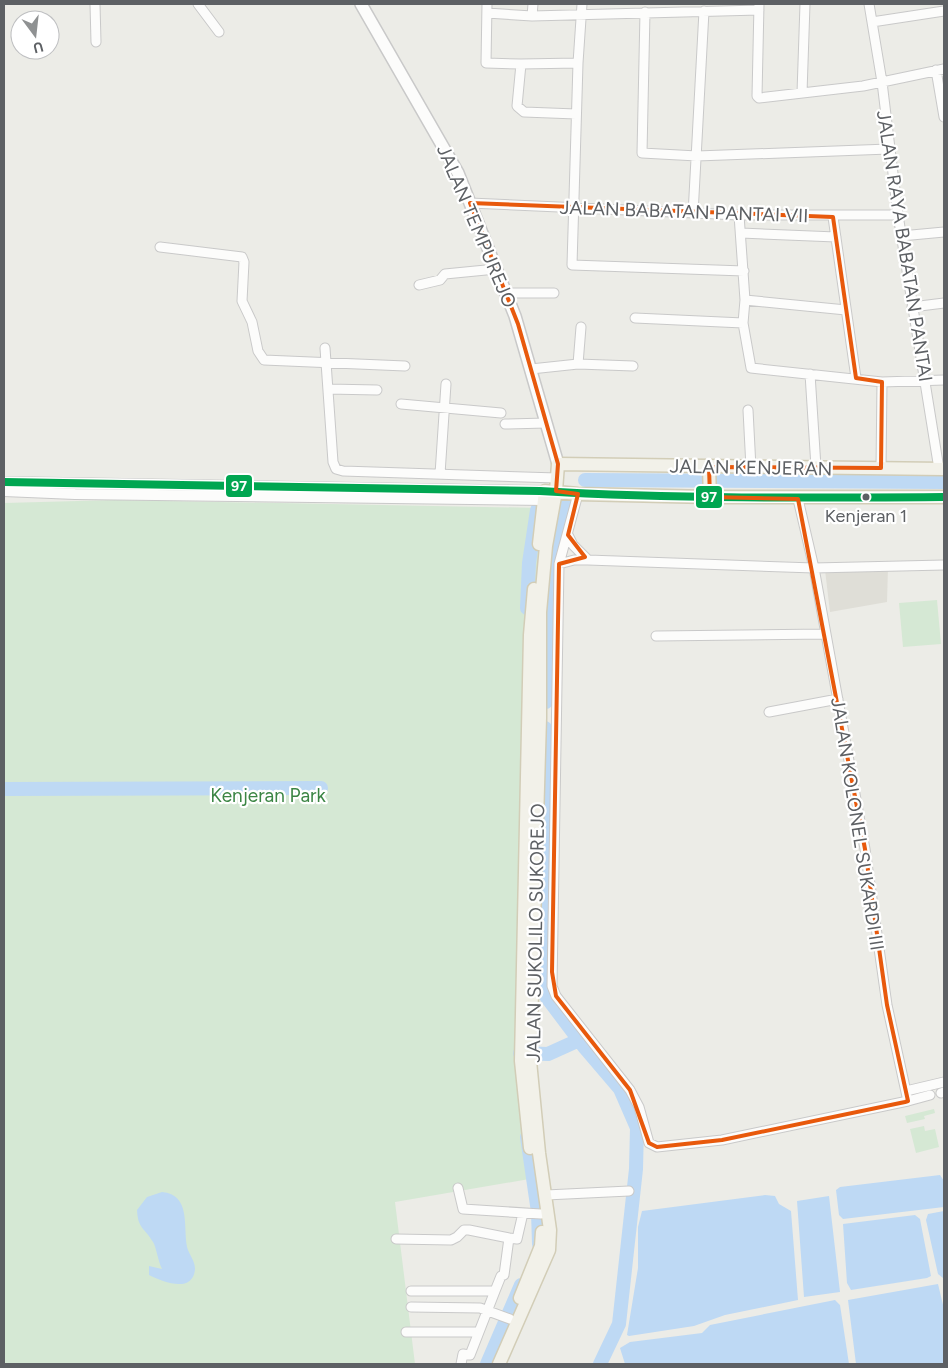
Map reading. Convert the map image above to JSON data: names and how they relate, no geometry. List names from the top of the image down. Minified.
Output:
{"streets":{"main road":["JALAN TEMPUREJO","JALAN KENJERAN","JALAN SUKOLILO SUKOREJO"],"street":["JALAN BABATAN PANTAI VII","JALAN RAYA BABATAN PANTAI","JALAN KOLONEL SUKARDI III"]},"crossings":[["JALAN BABATAN PANTAI VII","JALAN TEMPUREJO"],["JALAN BABATAN PANTAI VII","JALAN RAYA BABATAN PANTAI"],["JALAN TEMPUREJO","JALAN KENJERAN"],["JALAN TEMPUREJO","JALAN SUKOLILO SUKOREJO"],["JALAN RAYA BABATAN PANTAI","JALAN KENJERAN"],["JALAN KENJERAN","JALAN KOLONEL SUKARDI III"],["JALAN KENJERAN","JALAN SUKOLILO SUKOREJO"]],"parks":["Kenjeran Park"],"places":["Kenjeran 1"],"lines":["transit line 97"],"north":"bottom"}
